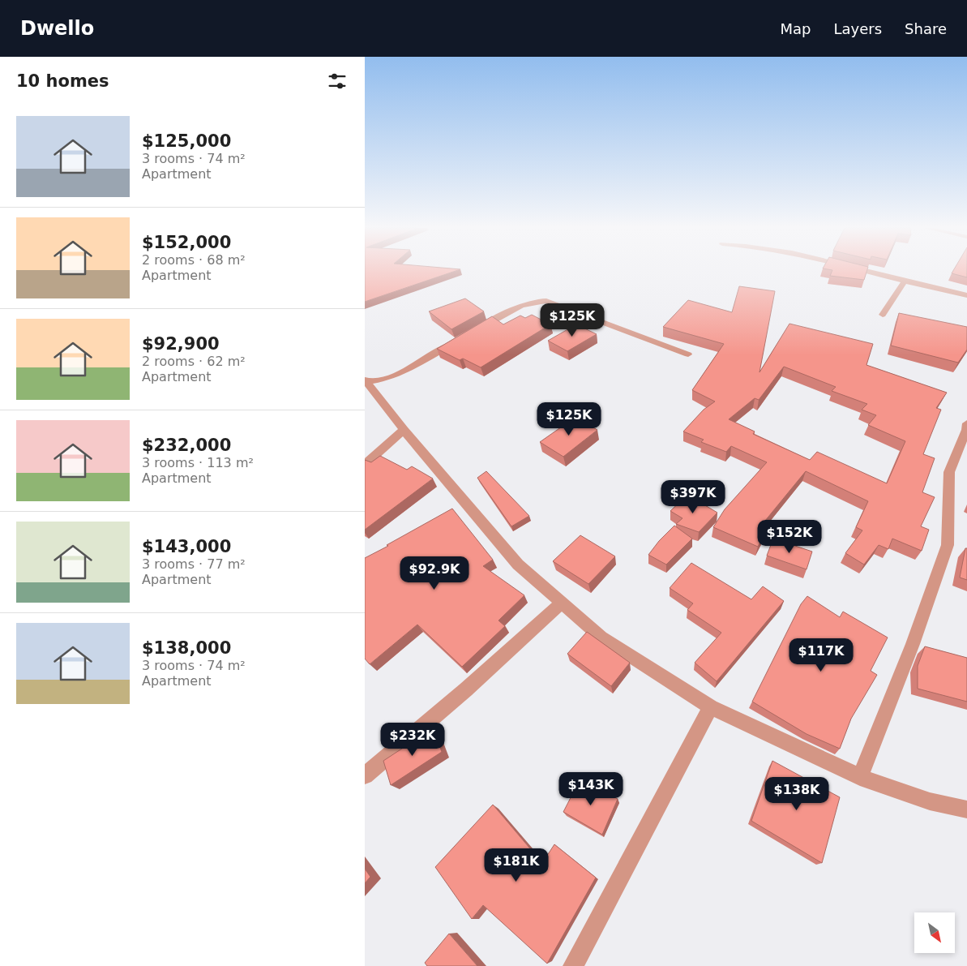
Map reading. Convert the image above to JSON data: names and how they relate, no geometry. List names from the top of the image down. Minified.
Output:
{"north":"bottom right","page":{"header":"Dwello","nav":["Map","Layers","Share"],"heading":"10 homes","list":[{"name":"$125,000","note":"3 rooms · 74 m² · Apartment"},{"name":"$152,000","note":"2 rooms · 68 m² · Apartment"},{"name":"$92,900","note":"2 rooms · 62 m² · Apartment"},{"name":"$232,000","note":"3 rooms · 113 m² · Apartment"},{"name":"$143,000","note":"3 rooms · 77 m² · Apartment"},{"name":"$138,000","note":"3 rooms · 74 m² · Apartment"}],"price":["$125K","$125K","$397K","$152K","$92.9K","$117K","$232K","$143K","$138K","$181K"]}}
